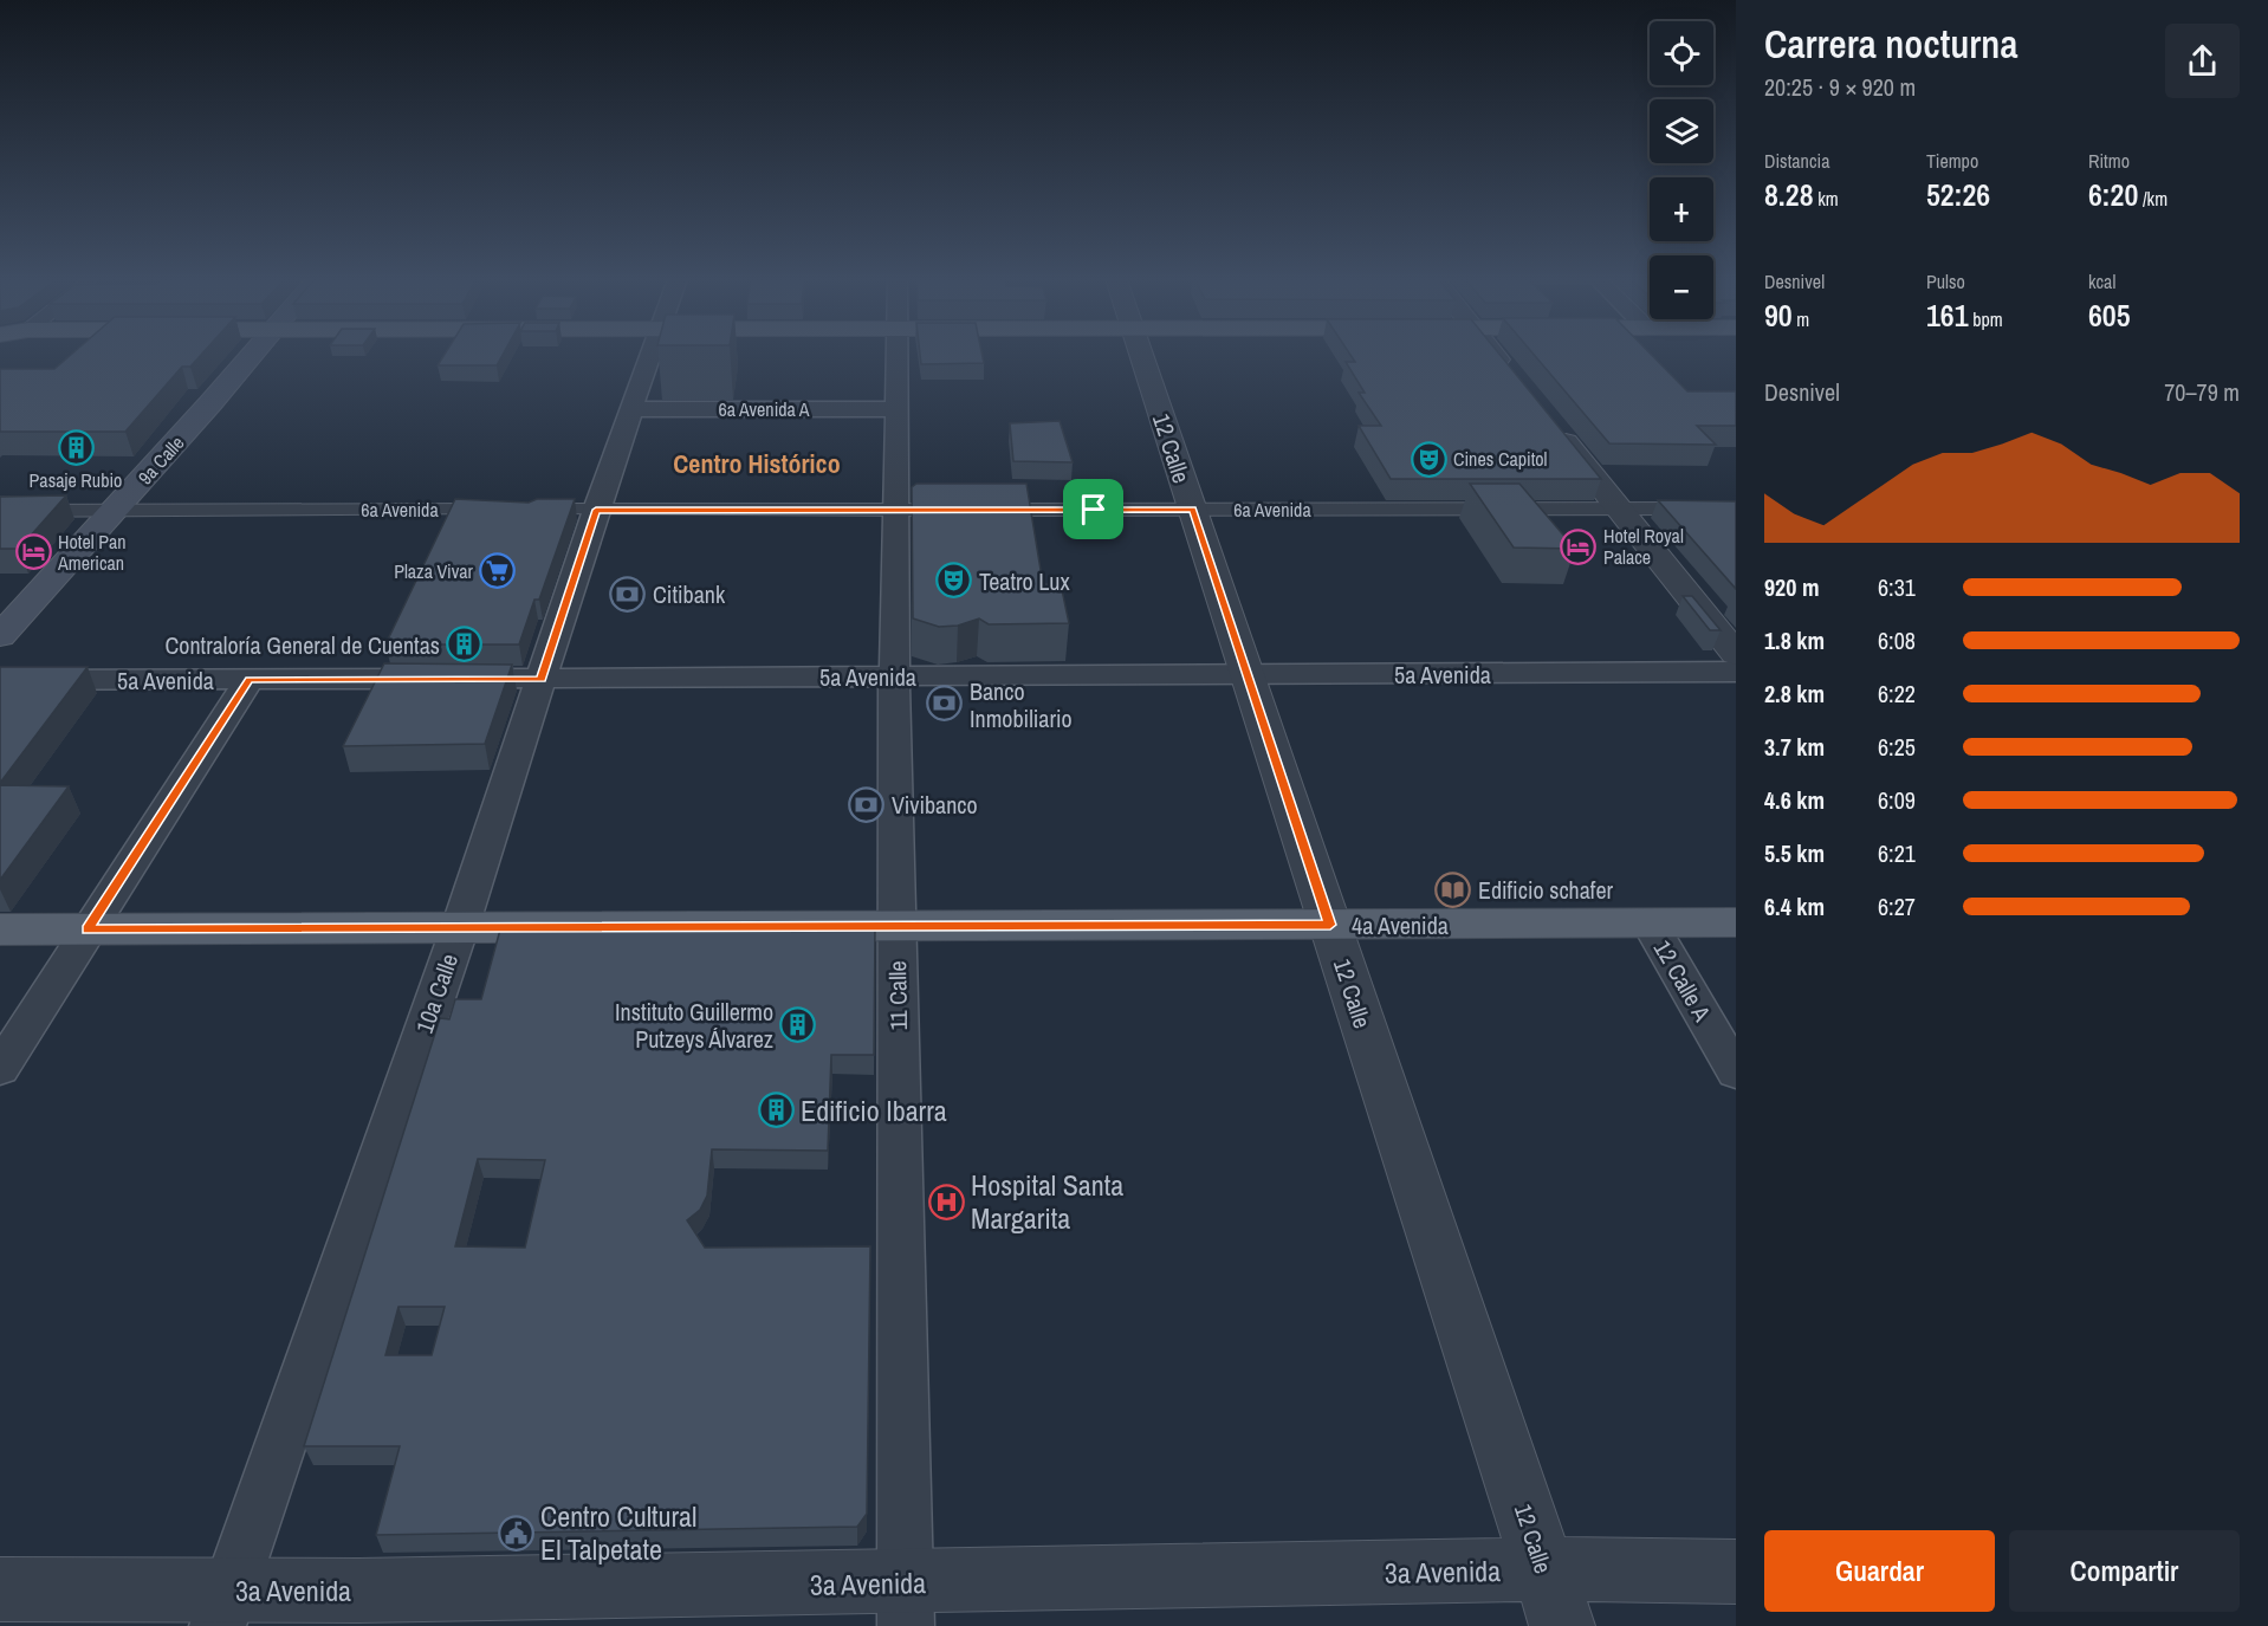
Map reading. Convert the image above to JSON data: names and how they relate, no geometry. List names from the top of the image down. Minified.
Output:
{"streets":{"main road":["9a Calle","4a Avenida"],"street":["6a Avenida A","12 Calle","6a Avenida","5a Avenida","12 Calle A","10a Calle","11 Calle","3a Avenida"]},"crossings":[["6a Avenida A","10a Calle"],["6a Avenida A","11 Calle"],["12 Calle","6a Avenida"],["12 Calle","5a Avenida"],["12 Calle","4a Avenida"],["12 Calle","3a Avenida"],["9a Calle","6a Avenida"],["6a Avenida","10a Calle"],["6a Avenida","11 Calle"],["5a Avenida","10a Calle"],["5a Avenida","11 Calle"],["4a Avenida","12 Calle A"],["4a Avenida","10a Calle"],["4a Avenida","11 Calle"],["10a Calle","3a Avenida"],["11 Calle","3a Avenida"]],"districts":["Centro Histórico"],"places":{"building":["Pasaje Rubio","Contraloría General de Cuentas","Instituto Guillermo Putzeys Álvarez","Edificio Ibarra"],"theatre":["Cines Capitol","Teatro Lux"],"hotel":["Hotel Royal Palace","Hotel Pan American"],"supermarket":["Plaza Vivar"],"bank":["Citibank","Banco Inmobiliario","Vivibanco"],"library":["Edificio schafer"],"hospital":["Hospital Santa Margarita"],"public building":["Centro Cultural El Talpetate"]},"page":{"heading":["Carrera nocturna","20:25 · 9 × 920 m"],"map_buttons":["+","−"],"stats":[["Distancia","8.28 km"],["Tiempo","52:26"],["Ritmo","6:20 /km"],["Desnivel","90 m"],["Pulso","161 bpm"],["kcal","605"]],"chart":["Desnivel","70–79 m"],"list":[{"name":"920 m","note":"6:31"},{"name":"1.8 km","note":"6:08"},{"name":"2.8 km","note":"6:22"},{"name":"3.7 km","note":"6:25"},{"name":"4.6 km","note":"6:09"},{"name":"5.5 km","note":"6:21"},{"name":"6.4 km","note":"6:27"}],"buttons":["Guardar","Compartir"]}}
